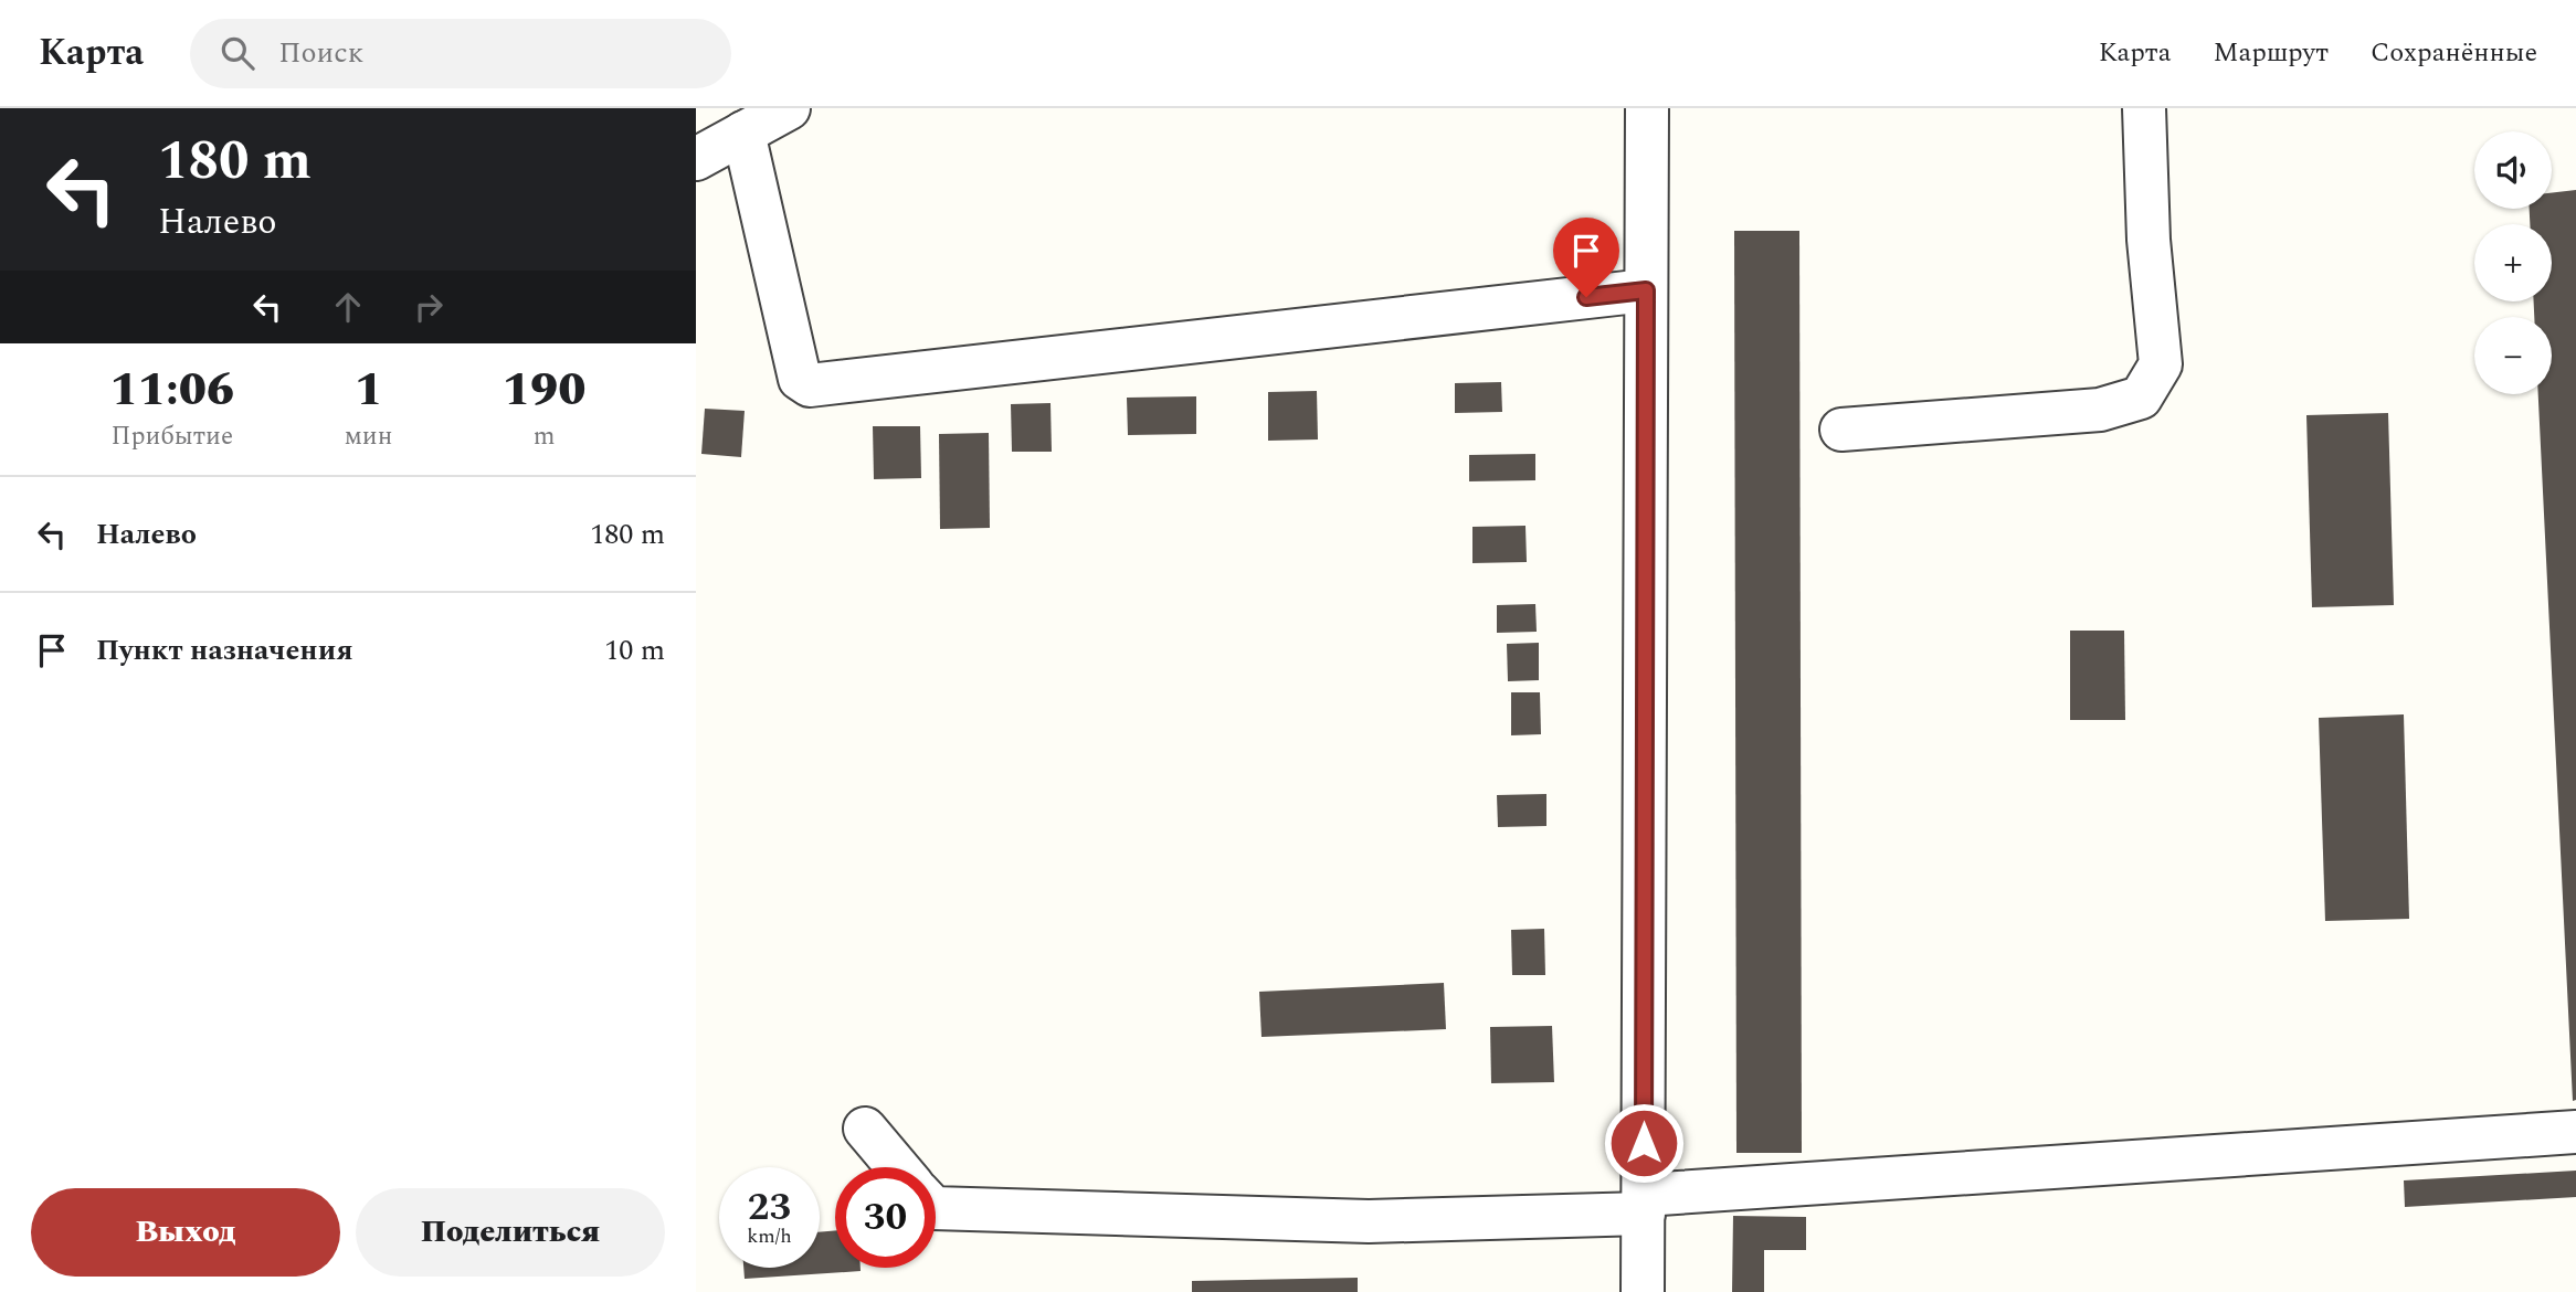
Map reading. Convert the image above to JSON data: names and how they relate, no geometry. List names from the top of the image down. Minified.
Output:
{"page":{"header":"Карта","search":"Поиск","nav":["Карта","Маршрут","Сохранённые"],"turn":["180 m","Налево"],"map_buttons":["+","−"],"eta":["11:06","Прибытие","1","мин","190","m"],"list":[{"name":"Налево","value":"180 m"},{"name":"Пункт назначения","value":"10 m"}],"speed":"23 km/h","limit":"30","buttons":["Выход","Поделиться"]}}
